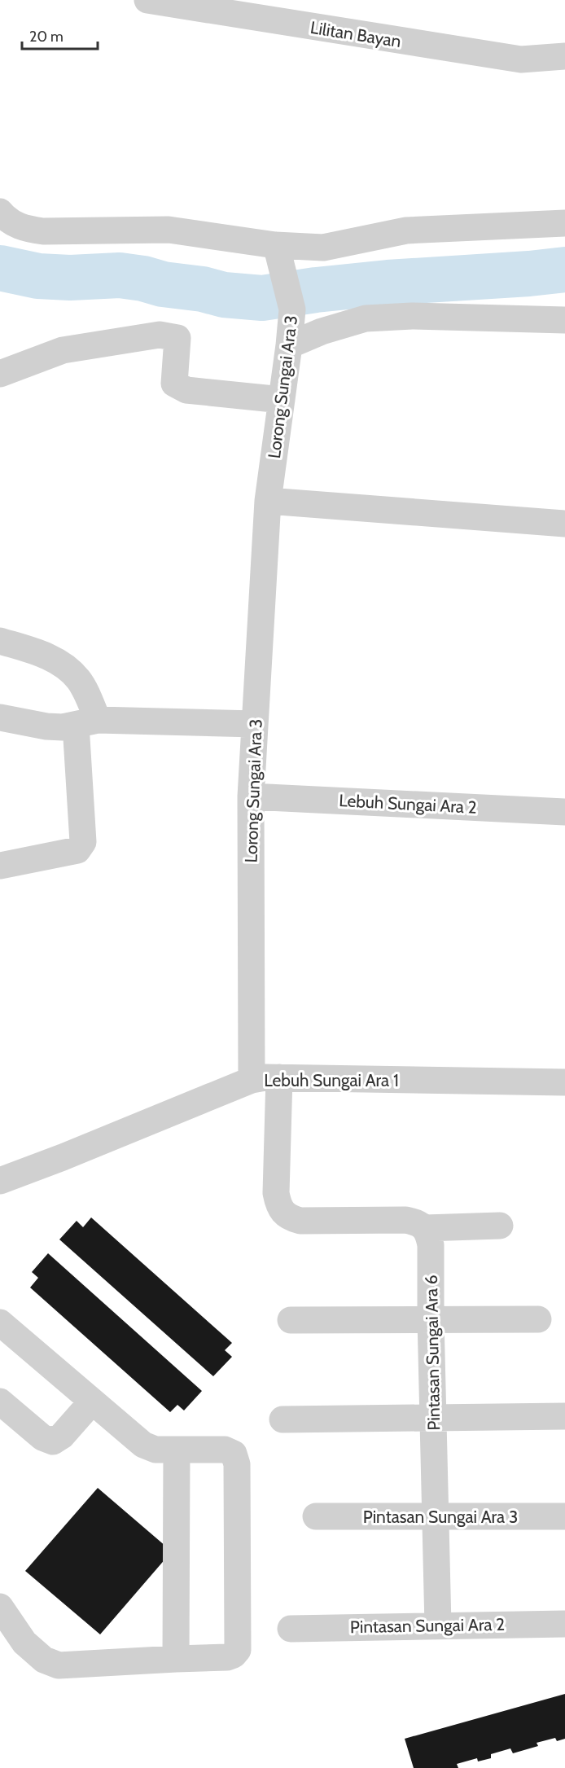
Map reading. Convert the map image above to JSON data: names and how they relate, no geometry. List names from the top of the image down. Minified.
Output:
{"streets":{"street":["Lilitan Bayan","Lorong Sungai Ara 3","Lebuh Sungai Ara 2","Lebuh Sungai Ara 1","Pintasan Sungai Ara 6","Pintasan Sungai Ara 3","Pintasan Sungai Ara 2"]},"crossings":[["Lorong Sungai Ara 3","Lebuh Sungai Ara 2"],["Lorong Sungai Ara 3","Lebuh Sungai Ara 1"],["Pintasan Sungai Ara 6","Pintasan Sungai Ara 3"],["Pintasan Sungai Ara 6","Pintasan Sungai Ara 2"]],"scale_bar":"20 m"}
